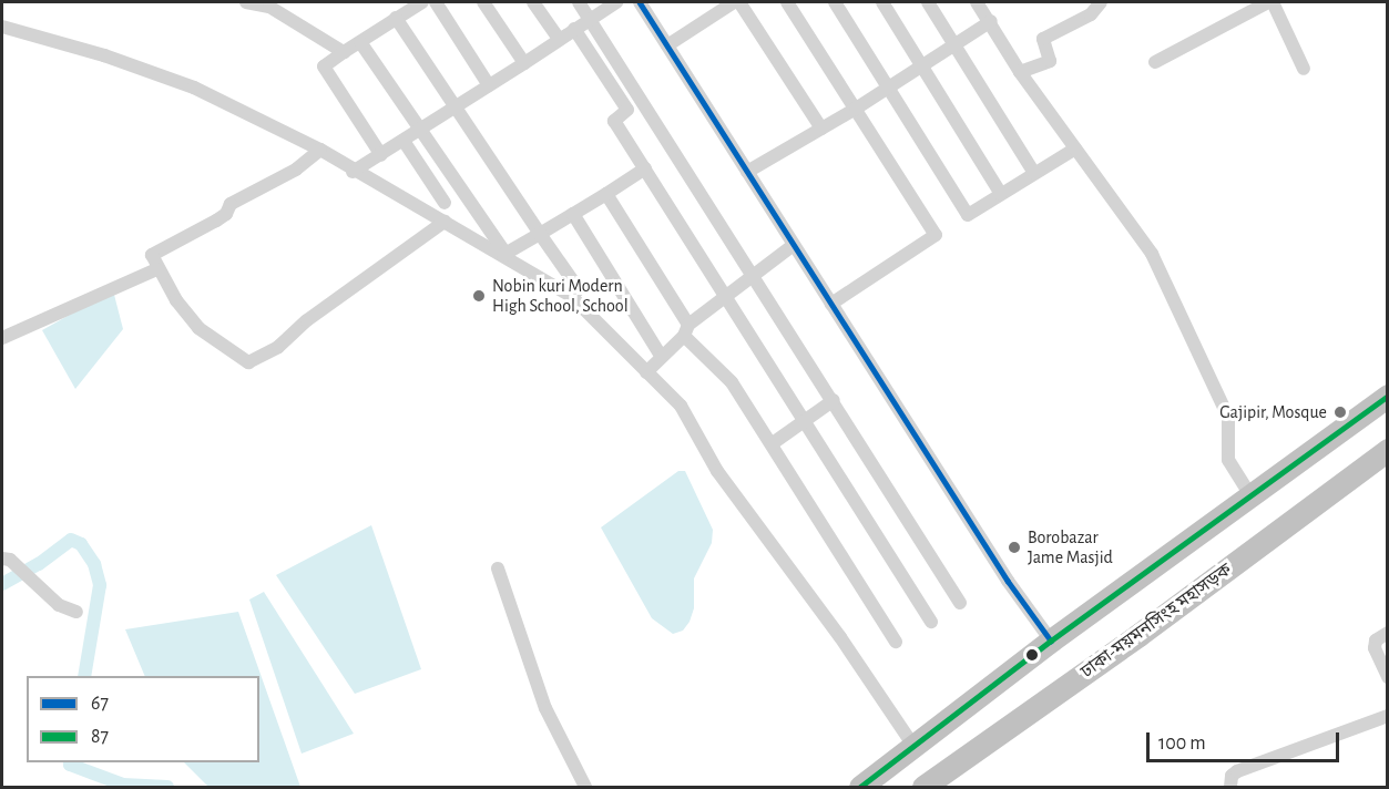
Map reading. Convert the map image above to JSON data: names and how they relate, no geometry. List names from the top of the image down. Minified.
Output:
{"streets":{"highway":["ঢাকা-ময়মনসিংহ মহাসড়ক"]},"places":["Nobin kuri Modern High School, School","Gajipir, Mosque","Borobazar Jame Masjid"],"lines":["transit line 67","transit line 87"],"legend":["67","87"],"scale_bar":"100 m"}
